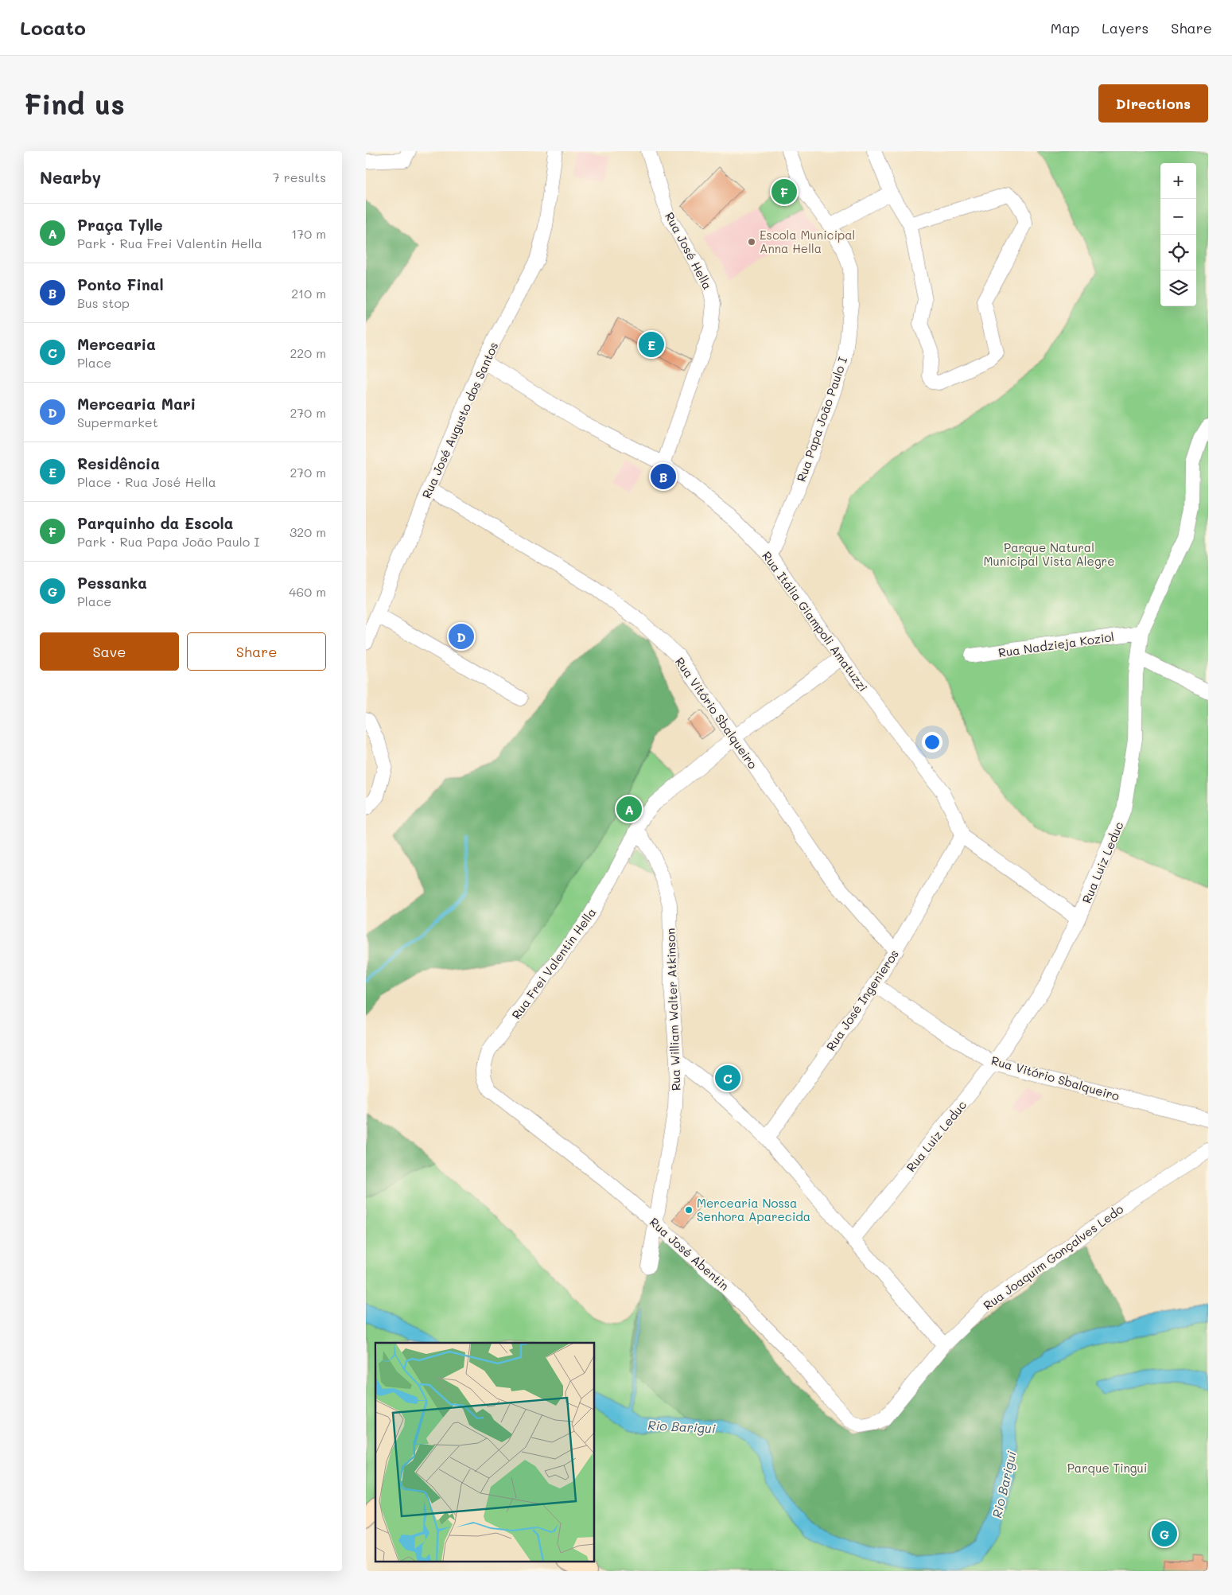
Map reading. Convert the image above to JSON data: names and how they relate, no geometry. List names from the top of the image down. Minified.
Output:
{"streets":{"street":["Rua José Hella","Rua Papa João Paulo I","Rua José Augusto dos Santos","Rua Itália Giampoli Amatuzzi","Rua Nadzieja Koziol","Rua Vitório Sbalqueiro","Rua Luiz Leduc","Rua Frei Valentin Hella","Rua José Ingenieros","Rua William Walter Atkinson","Rua José Abentin","Rua Joaquim Gonçalves Ledo"]},"crossings":[["Rua José Hella","Rua Itália Giampoli Amatuzzi"],["Rua Papa João Paulo I","Rua Itália Giampoli Amatuzzi"],["Rua José Augusto dos Santos","Rua Itália Giampoli Amatuzzi"],["Rua José Augusto dos Santos","Rua Vitório Sbalqueiro"],["Rua Itália Giampoli Amatuzzi","Rua Frei Valentin Hella"],["Rua Itália Giampoli Amatuzzi","Rua José Ingenieros"],["Rua Nadzieja Koziol","Rua Luiz Leduc"],["Rua Vitório Sbalqueiro","Rua Luiz Leduc"],["Rua Vitório Sbalqueiro","Rua Frei Valentin Hella"],["Rua Vitório Sbalqueiro","Rua José Ingenieros"],["Rua Frei Valentin Hella","Rua William Walter Atkinson"],["Rua Frei Valentin Hella","Rua José Abentin"],["Rua William Walter Atkinson","Rua José Abentin"],["Rua José Abentin","Rua Joaquim Gonçalves Ledo"]],"water":["Rio Barigui"],"parks":["Parque Natural Municipal Vista Alegre","Parque Tingui"],"places":["Escola Municipal Anna Hella","Mercearia Nossa Senhora Aparecida"],"page":{"header":"Locato","nav":["Map","Layers","Share"],"buttons":["Directions",["Save","Share"]],"title":"Find us","heading":["Nearby","7 results"],"map_buttons":["+","−"],"pins":["F","E","B","D","A","C","G"],"list":[{"mark":"A","name":"Praça Tylle","note":"Park · Rua Frei Valentin Hella","value":"170 m"},{"mark":"B","name":"Ponto Final","note":"Bus stop","value":"210 m"},{"mark":"C","name":"Mercearia","note":"Place","value":"220 m"},{"mark":"D","name":"Mercearia Mari","note":"Supermarket","value":"270 m"},{"mark":"E","name":"Residência","note":"Place · Rua José Hella","value":"270 m"},{"mark":"F","name":"Parquinho da Escola","note":"Park · Rua Papa João Paulo I","value":"320 m"},{"mark":"G","name":"Pessanka","note":"Place","value":"460 m"}]}}
